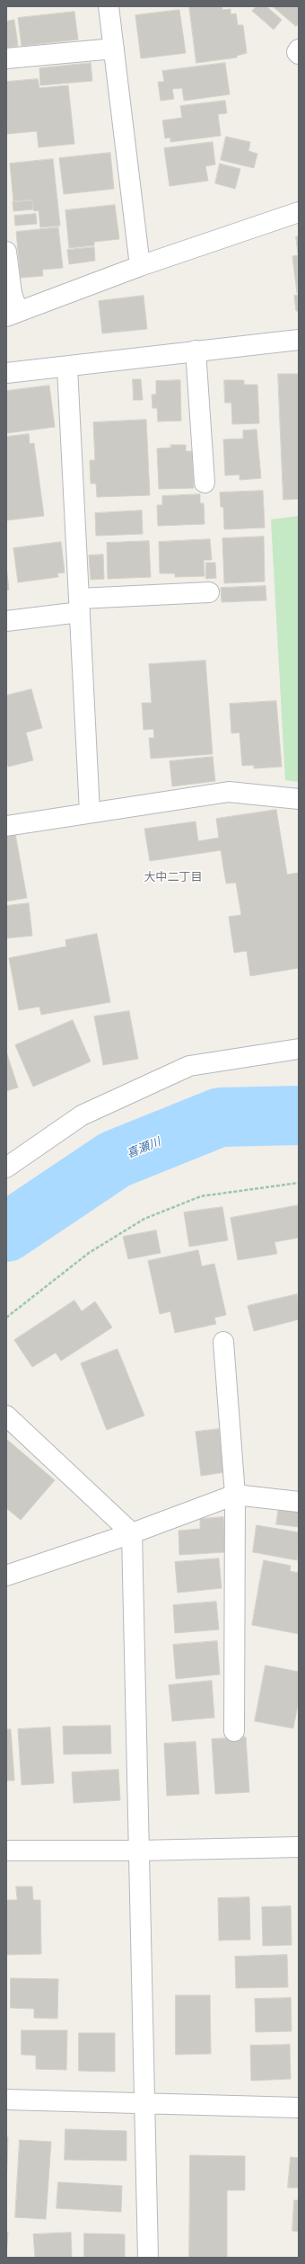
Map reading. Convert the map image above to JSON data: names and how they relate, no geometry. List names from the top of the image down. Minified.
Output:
{"districts":["大中二丁目"],"water":["喜瀬川"]}
